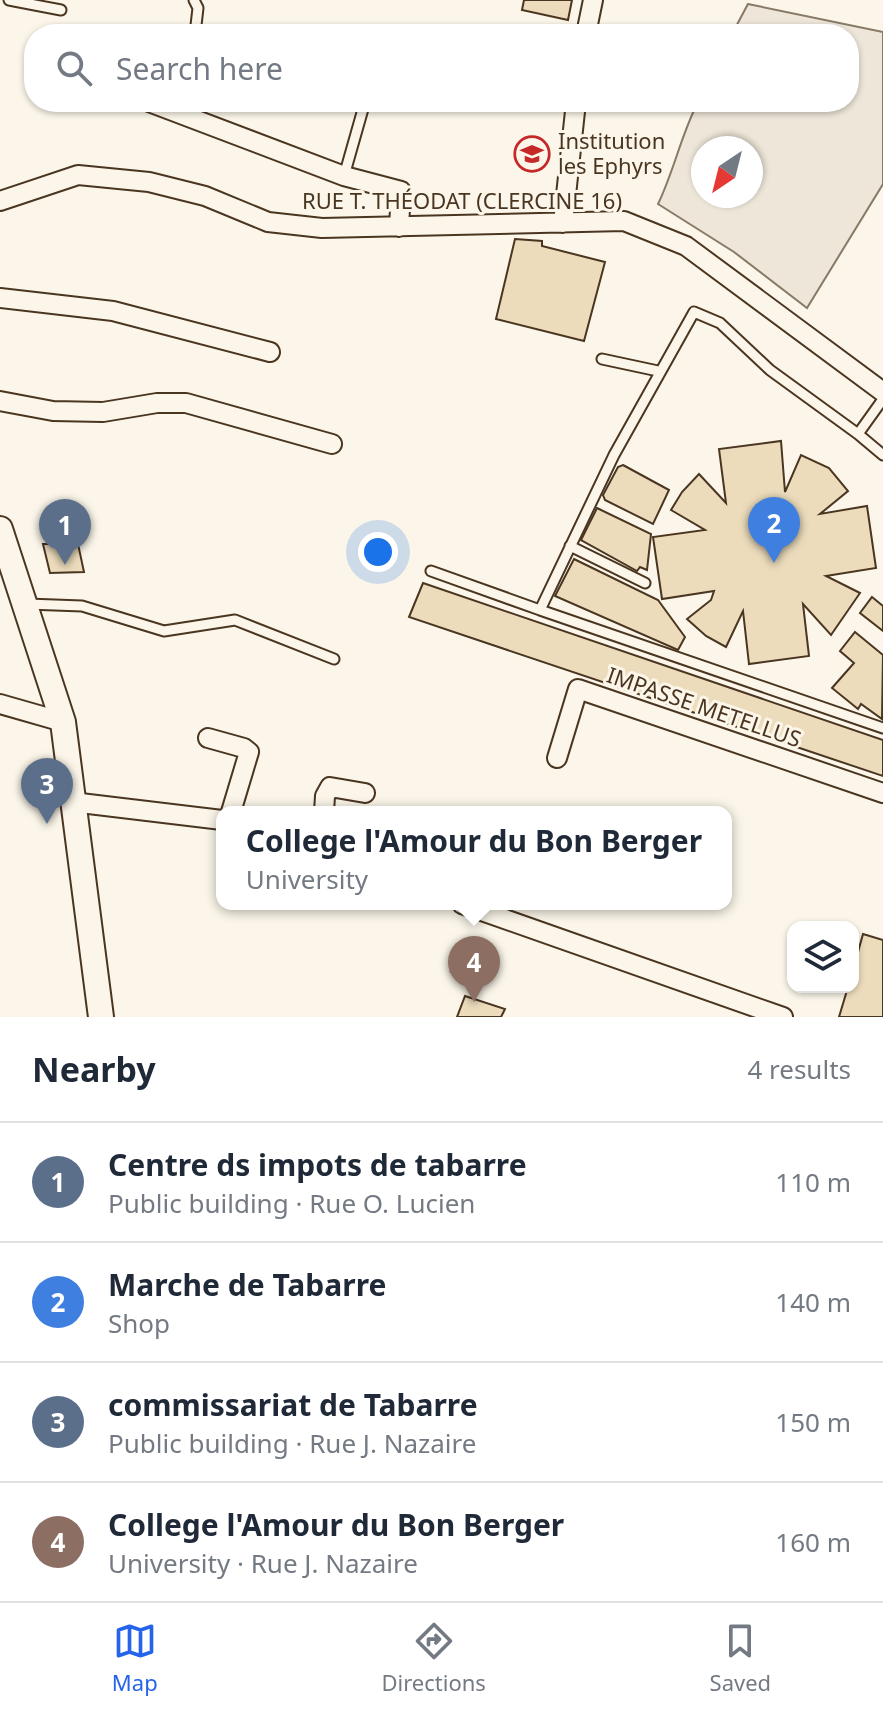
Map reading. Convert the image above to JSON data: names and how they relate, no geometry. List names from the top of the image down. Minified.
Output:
{"streets":{"street":["RUE T. THÉODAT (CLERCINE 16)","IMPASSE METELLUS"]},"places":{"school or university":["Institution les Ephyrs"]},"north":"bottom left","page":{"search":"Search here","pins":["2","1","3","4"],"popup":["College l'Amour du Bon Berger","University"],"heading":["Nearby","4 results"],"list":[{"mark":"1","name":"Centre ds impots de tabarre","note":"Public building · Rue O. Lucien","value":"110 m"},{"mark":"2","name":"Marche de Tabarre","note":"Shop","value":"140 m"},{"mark":"3","name":"commissariat de Tabarre","note":"Public building · Rue J. Nazaire","value":"150 m"},{"mark":"4","name":"College l'Amour du Bon Berger","note":"University · Rue J. Nazaire","value":"160 m"}],"nav":["Map","Directions","Saved"]}}
